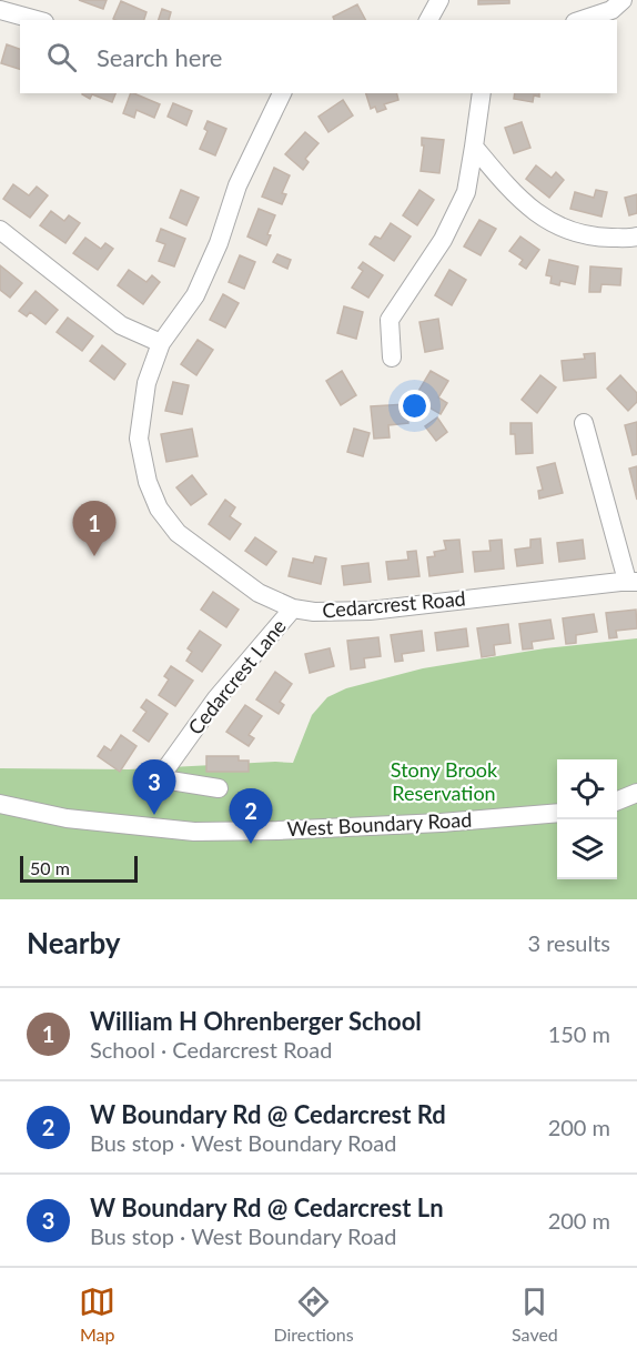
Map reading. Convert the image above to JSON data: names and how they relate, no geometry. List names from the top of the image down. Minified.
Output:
{"streets":{"street":["Cedarcrest Road","Cedarcrest Lane","West Boundary Road"]},"crossings":[["Cedarcrest Road","Cedarcrest Lane"]],"parks":["Stony Brook Reservation"],"scale_bar":"50 m","page":{"search":"Search here","pins":["1","3","2"],"scale":"50 m","heading":["Nearby","3 results"],"list":[{"mark":"1","name":"William H Ohrenberger School","note":"School · Cedarcrest Road","value":"150 m"},{"mark":"2","name":"W Boundary Rd @ Cedarcrest Rd","note":"Bus stop · West Boundary Road","value":"200 m"},{"mark":"3","name":"W Boundary Rd @ Cedarcrest Ln","note":"Bus stop · West Boundary Road","value":"200 m"}],"nav":["Map","Directions","Saved"]}}
